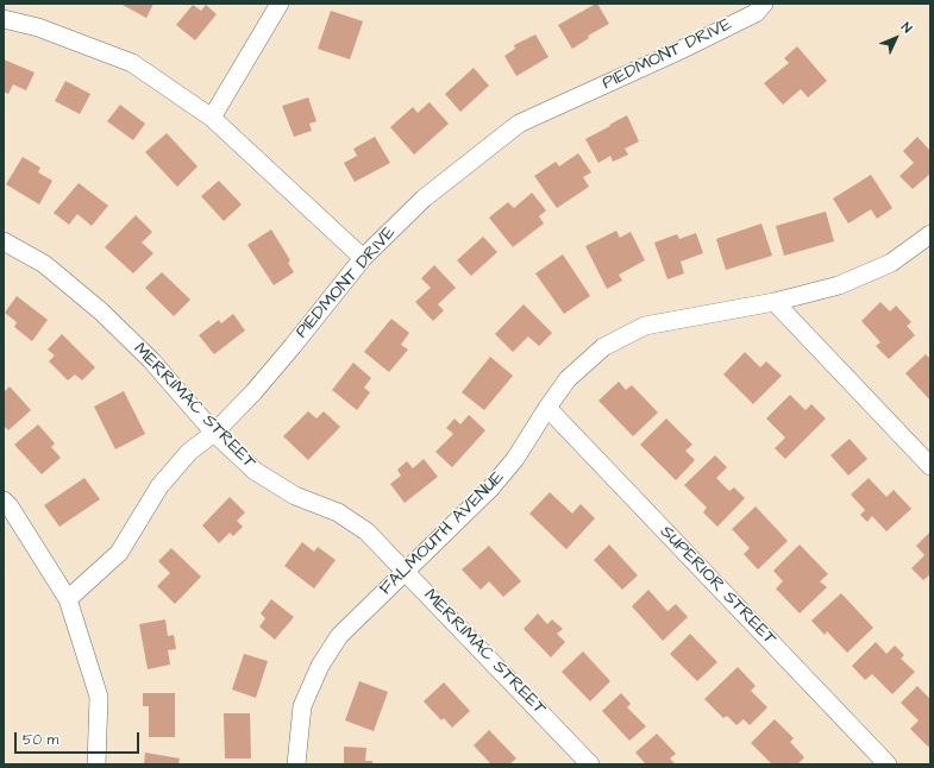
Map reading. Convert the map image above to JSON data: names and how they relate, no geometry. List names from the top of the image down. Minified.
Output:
{"streets":{"street":["PIEDMONT DRIVE","MERRIMAC STREET","FALMOUTH AVENUE","SUPERIOR STREET"]},"crossings":[["PIEDMONT DRIVE","MERRIMAC STREET"],["MERRIMAC STREET","FALMOUTH AVENUE"],["FALMOUTH AVENUE","SUPERIOR STREET"]],"scale_bar":"50 m","north":"top right"}
